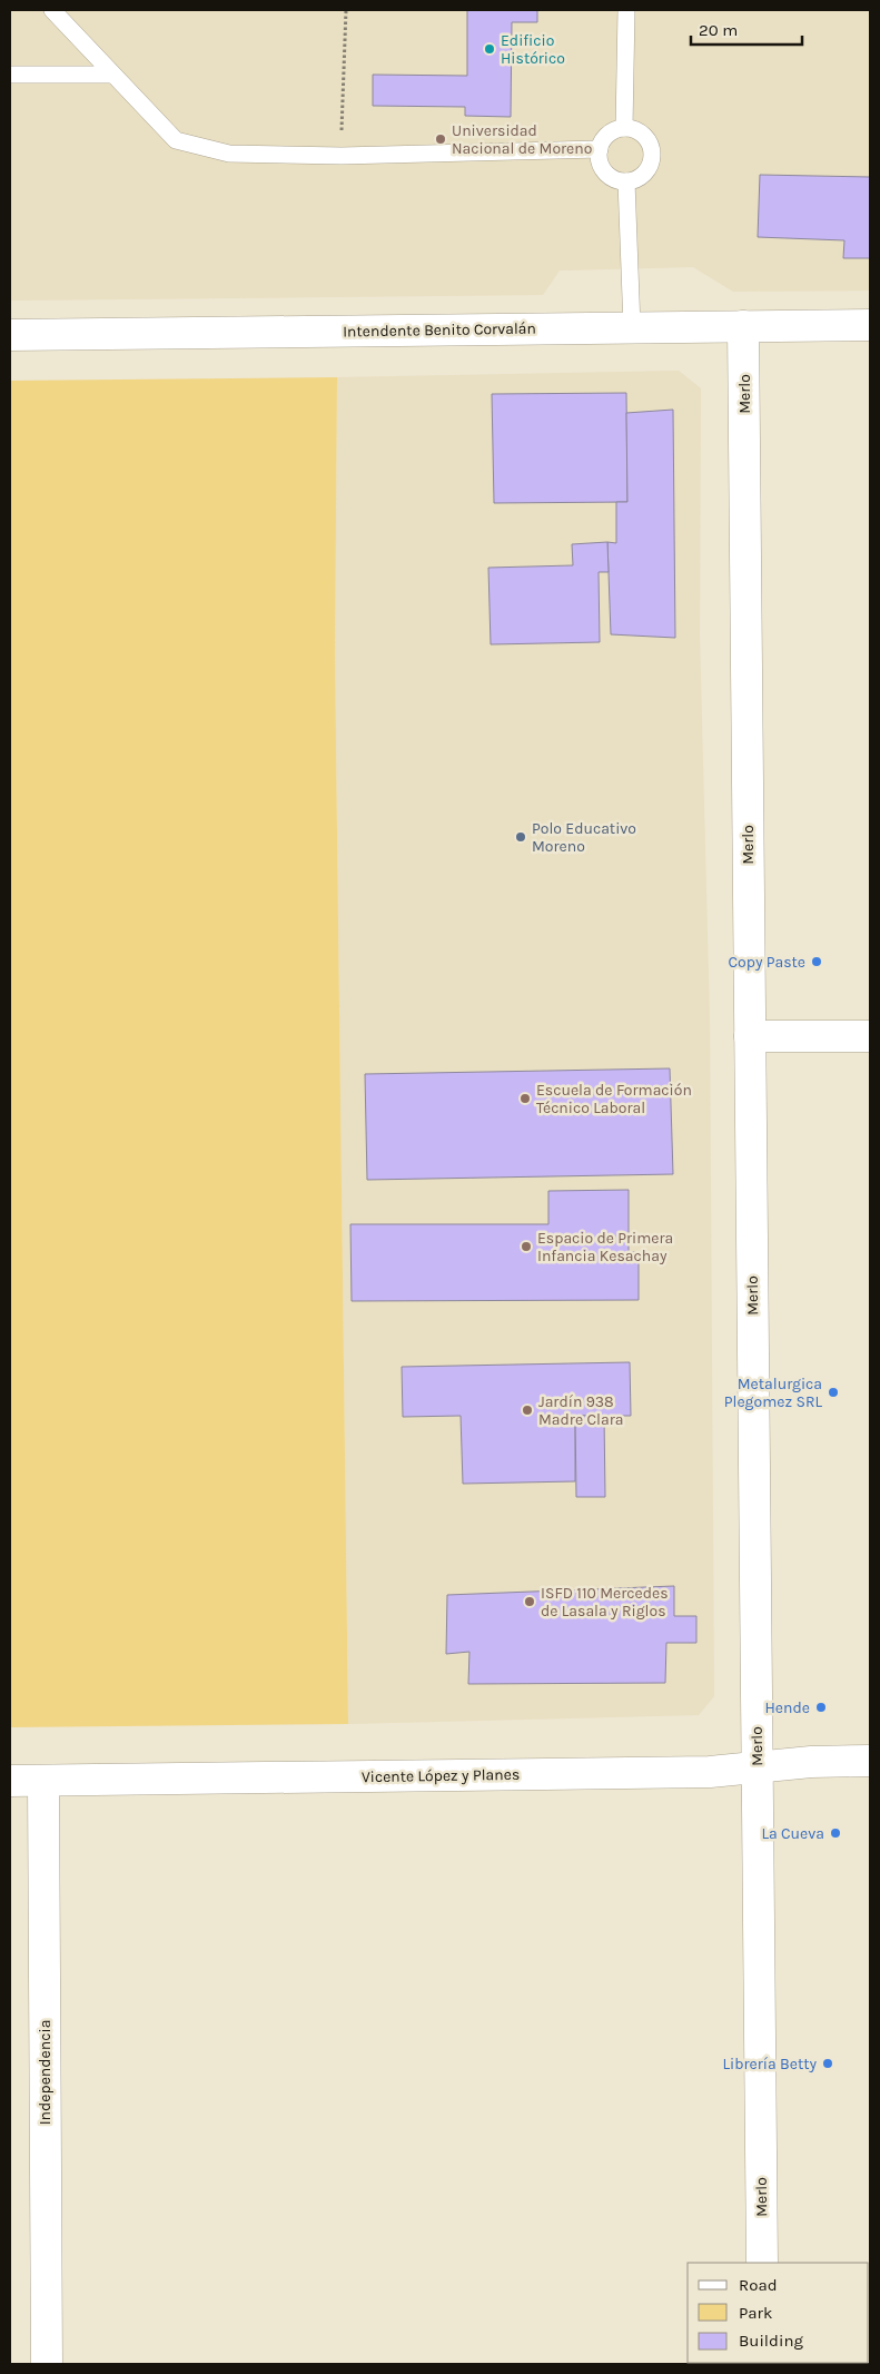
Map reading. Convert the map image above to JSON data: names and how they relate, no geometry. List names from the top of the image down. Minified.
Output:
{"streets":{"street":["Intendente Benito Corvalán","Merlo","Vicente López y Planes","Independencia"]},"crossings":[["Intendente Benito Corvalán","Merlo"],["Merlo","Vicente López y Planes"],["Vicente López y Planes","Independencia"]],"places":["Edificio Histórico","Universidad Nacional de Moreno","Polo Educativo Moreno","Copy Paste","Escuela de Formación Técnico Laboral","Espacio de Primera Infancia Kesachay","Metalurgica Plegomez SRL","Jardín 938 Madre Clara","ISFD 110 Mercedes de Lasala y Riglos","Hende","La Cueva","Librería Betty"],"legend":["Road","Park","Building"],"scale_bar":"20 m"}
